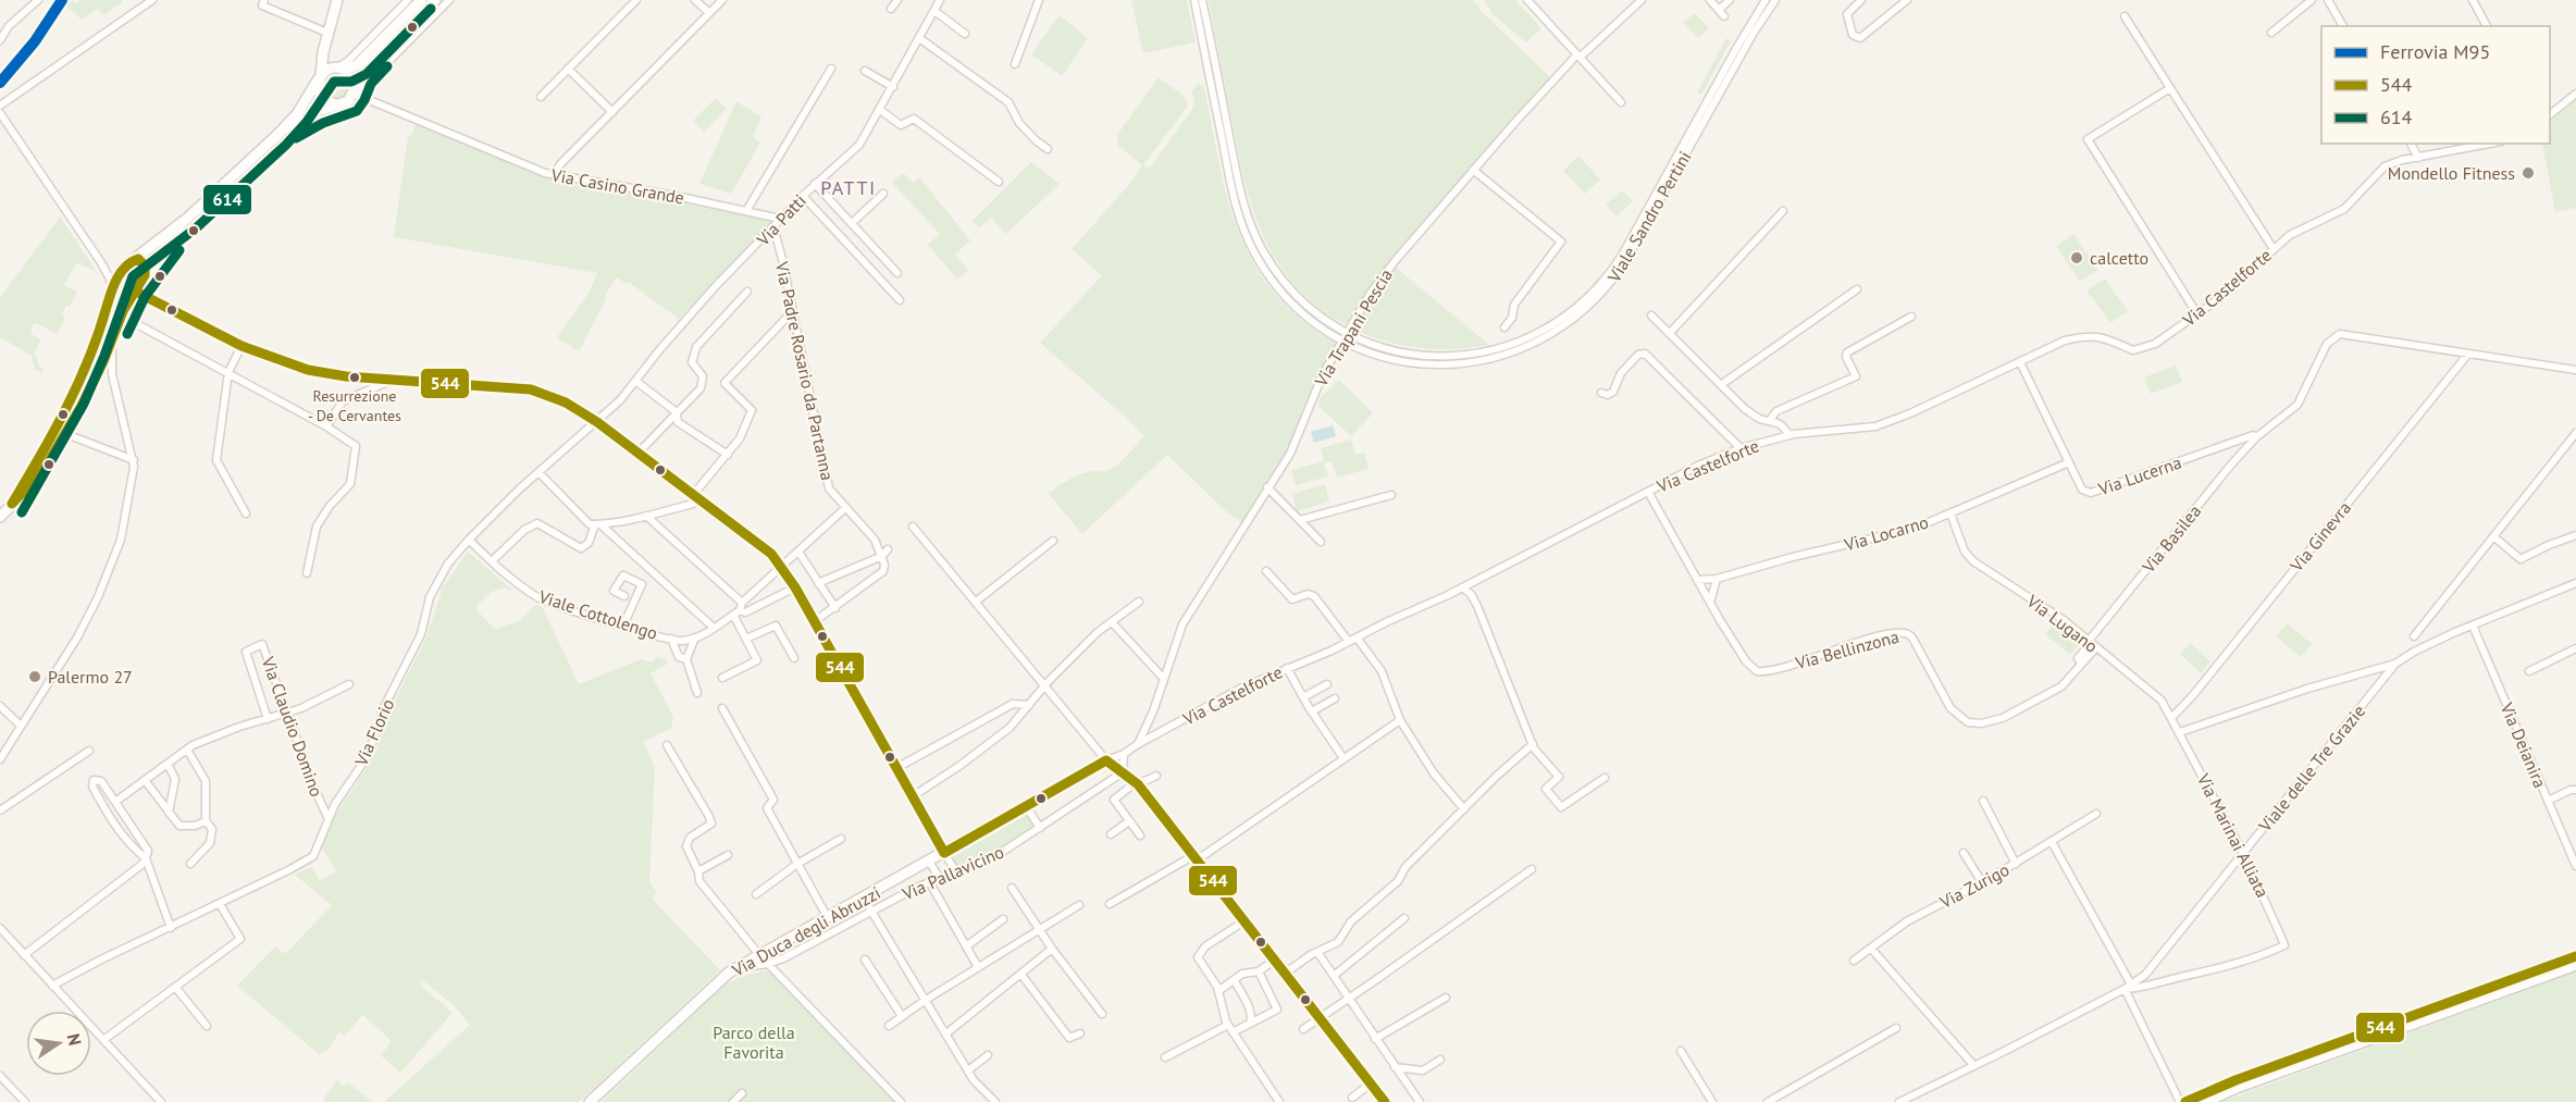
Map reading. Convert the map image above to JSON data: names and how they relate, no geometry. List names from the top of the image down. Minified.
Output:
{"streets":{"street":["Via Casino Grande","Viale Sandro Pertini","Via Patti","Via Castelforte","Via Trapani Pescia","Via Padre Rosario da Partanna","Via Lucerna","Via Locarno","Via Ginevra","Via Basilea","Viale Cottolengo","Via Lugano","Via Bellinzona","Via Claudio Domino","Via Florio","Via Deianira","Viale delle Tre Grazie","Via Marinai Alliata","Via Pallavicino","Via Zurigo","Via Duca degli Abruzzi"]},"crossings":[["Via Casino Grande","Via Patti"],["Viale Sandro Pertini","Via Trapani Pescia"],["Via Patti","Via Padre Rosario da Partanna"],["Via Patti","Via Florio"],["Via Castelforte","Via Trapani Pescia"],["Via Castelforte","Via Lucerna"],["Via Castelforte","Via Bellinzona"],["Via Castelforte","Via Duca degli Abruzzi"],["Via Lucerna","Via Locarno"],["Via Lucerna","Via Basilea"],["Via Locarno","Via Lugano"],["Via Locarno","Via Bellinzona"],["Via Ginevra","Via Basilea"],["Via Ginevra","Via Lugano"],["Via Basilea","Via Lugano"],["Via Basilea","Via Bellinzona"],["Viale Cottolengo","Via Florio"],["Via Lugano","Via Bellinzona"],["Via Lugano","Via Marinai Alliata"],["Via Claudio Domino","Via Florio"],["Viale delle Tre Grazie","Via Marinai Alliata"],["Via Pallavicino","Via Duca degli Abruzzi"]],"districts":["PATTI"],"parks":["Parco della Favorita"],"places":["Mondello Fitness","calcetto","Resurrezione - De Cervantes","Palermo 27"],"lines":["rail line M95","transit line 614","transit line 544"],"legend":["Ferrovia M95","544","614"],"north":"right"}
